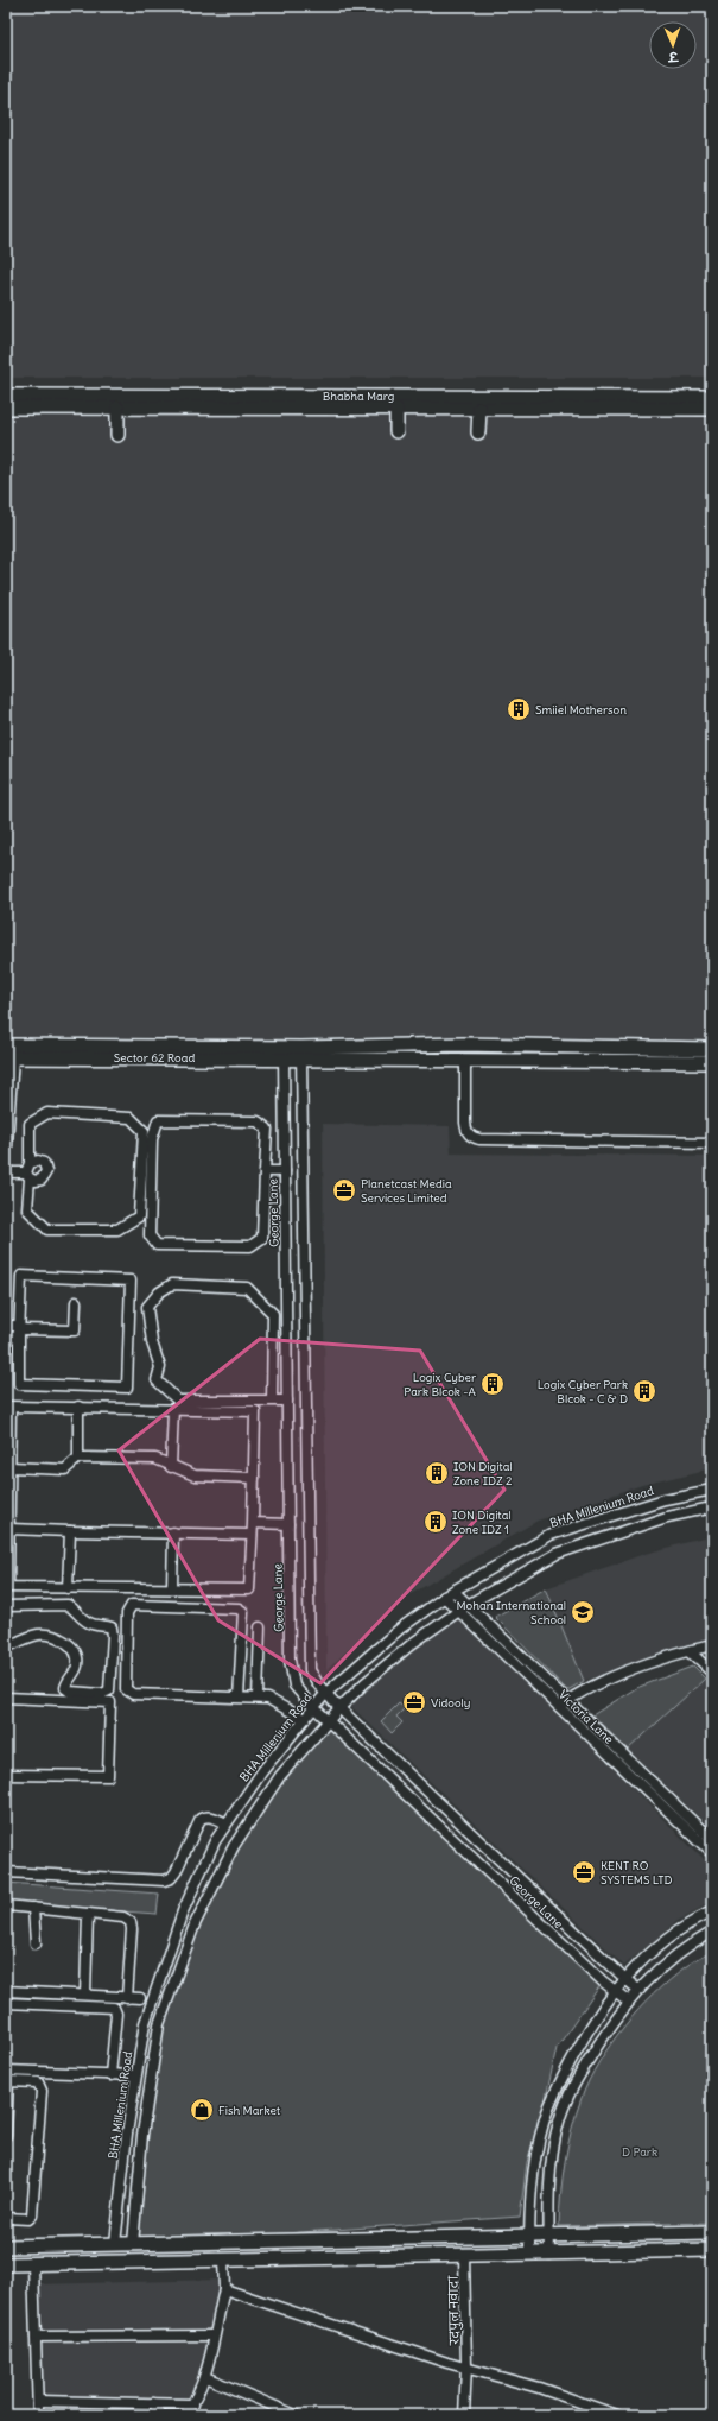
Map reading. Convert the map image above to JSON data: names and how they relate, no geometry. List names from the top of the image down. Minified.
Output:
{"streets":{"street":["Bhabha Marg","Sector 62 Road","George Lane","BHA Millenium Road","Victoria Lane","रदपुल नवादा"]},"crossings":[["Sector 62 Road","George Lane"],["George Lane","BHA Millenium Road"],["BHA Millenium Road","Victoria Lane"]],"parks":["D Park"],"places":{"building":["Smiiel Motherson","Logix Cyber Park Blcok -A","Logix Cyber Park Blcok - C & D","ION Digital Zone IDZ 2","ION Digital Zone IDZ 1"],"office":["Planetcast Media Services Limited","Vidooly","KENT RO SYSTEMS LTD"],"school or university":["Mohan International School"],"shop":["Fish Market"]},"north":"bottom"}
